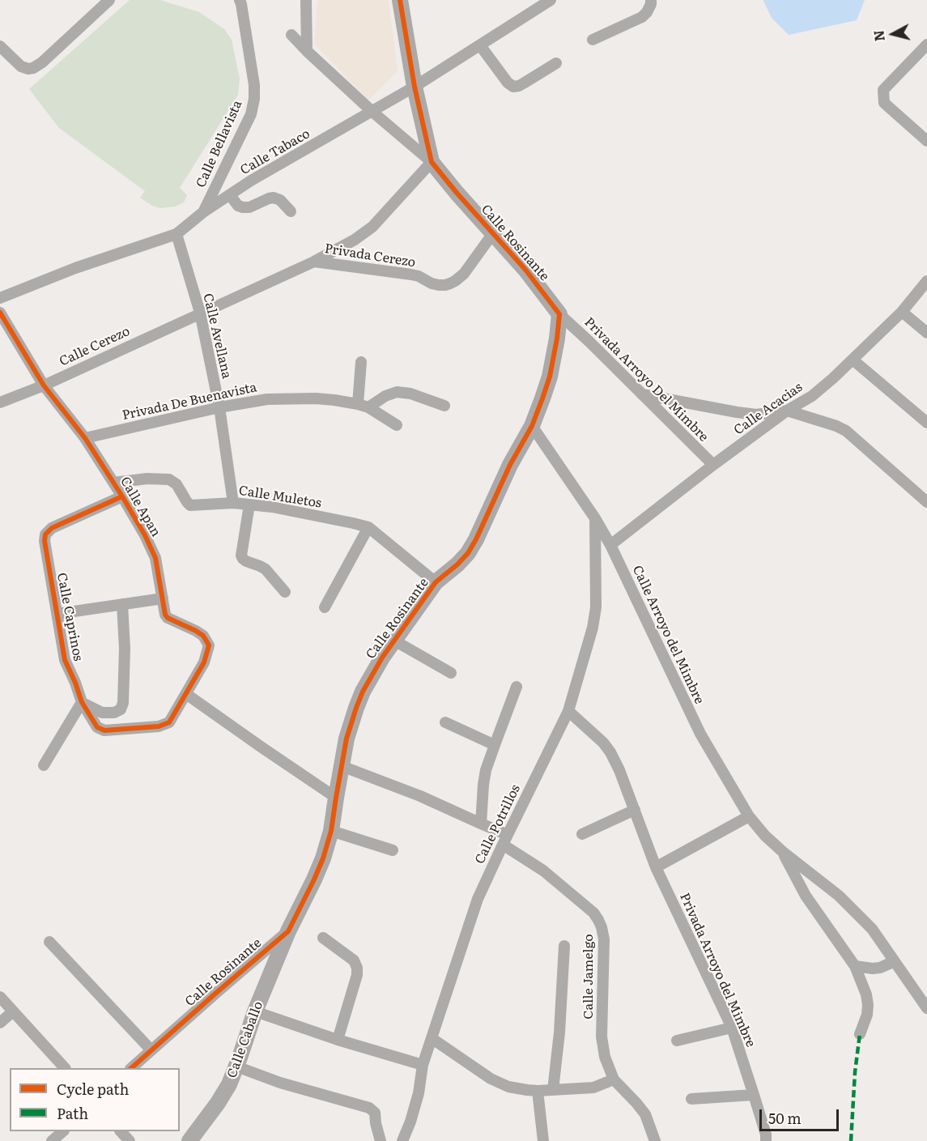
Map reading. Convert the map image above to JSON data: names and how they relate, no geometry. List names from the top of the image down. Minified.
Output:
{"streets":{"street":["Calle Bellavista","Calle Tabaco","Calle Rosinante","Privada Cerezo","Calle Avellana","Calle Cerezo","Privada Arroyo Del Mimbre","Privada De Buenavista","Calle Acacias","Calle Muletos","Calle Apan","Calle Caprinos","Calle Arroyo del Mimbre","Calle Potrillos","Privada Arroyo del Mimbre","Calle Jamelgo","Calle Caballo"]},"crossings":[["Calle Bellavista","Calle Tabaco"],["Calle Tabaco","Calle Rosinante"],["Calle Tabaco","Calle Avellana"],["Calle Rosinante","Privada Cerezo"],["Calle Rosinante","Privada Arroyo Del Mimbre"],["Calle Rosinante","Calle Muletos"],["Calle Rosinante","Calle Arroyo del Mimbre"],["Calle Rosinante","Calle Jamelgo"],["Calle Rosinante","Calle Caballo"],["Privada Cerezo","Calle Avellana"],["Privada Cerezo","Calle Cerezo"],["Calle Avellana","Calle Cerezo"],["Calle Avellana","Privada De Buenavista"],["Calle Avellana","Calle Muletos"],["Calle Cerezo","Calle Apan"],["Privada Arroyo Del Mimbre","Calle Acacias"],["Privada De Buenavista","Calle Apan"],["Calle Acacias","Calle Arroyo del Mimbre"],["Calle Muletos","Calle Apan"],["Calle Apan","Calle Caprinos"],["Calle Arroyo del Mimbre","Calle Potrillos"],["Calle Potrillos","Privada Arroyo del Mimbre"],["Calle Potrillos","Calle Jamelgo"]],"legend":["Cycle path","Path"],"scale_bar":"50 m","north":"left"}
